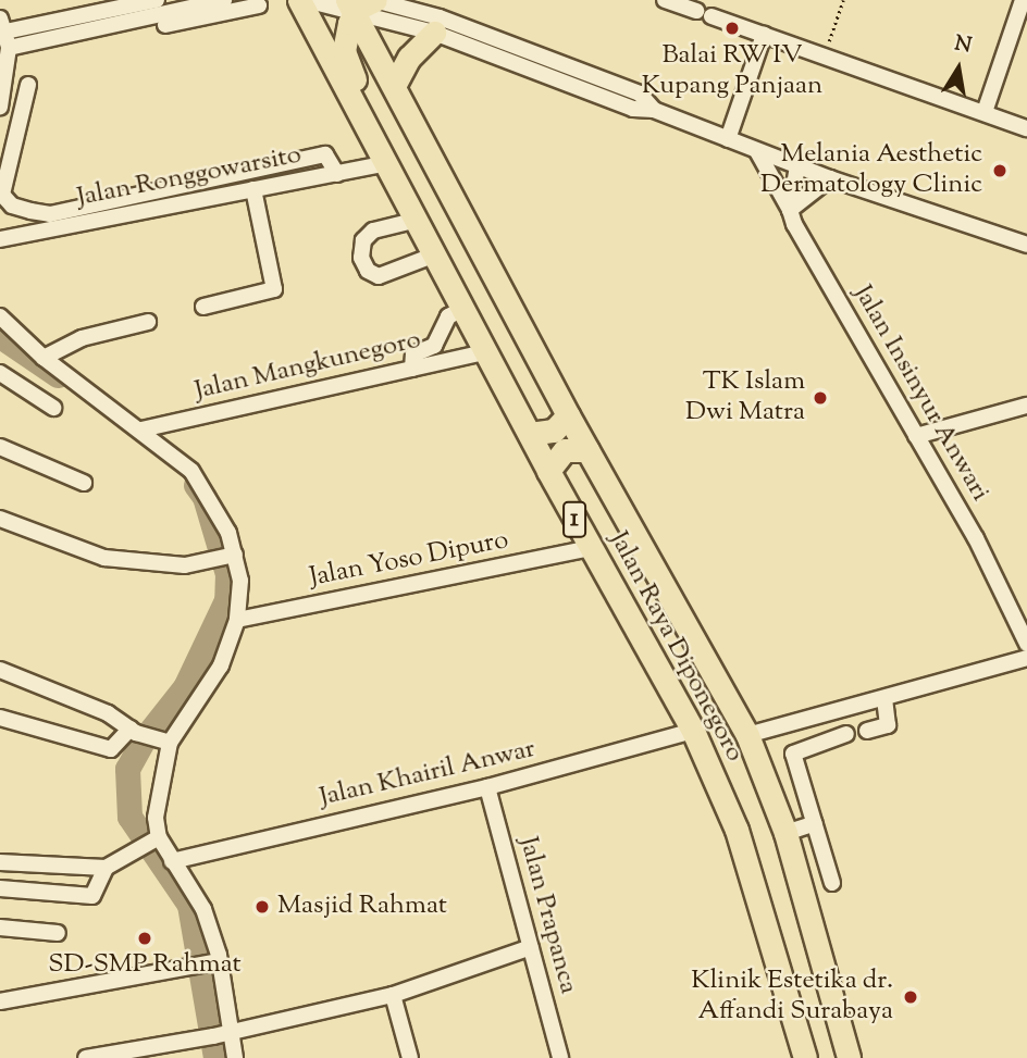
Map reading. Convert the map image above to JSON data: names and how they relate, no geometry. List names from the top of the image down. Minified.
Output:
{"streets":{"highway":["1","Jalan Raya Diponegoro"],"street":["Jalan Ronggowarsito","Jalan Mangkunegoro","Jalan Insinyur Anwari","Jalan Yoso Dipuro","Jalan Khairil Anwar","Jalan Prapanca"]},"crossings":[["Jalan Ronggowarsito","Jalan Raya Diponegoro"],["Jalan Mangkunegoro","Jalan Raya Diponegoro"],["Jalan Yoso Dipuro","Jalan Raya Diponegoro"],["Jalan Raya Diponegoro","Jalan Khairil Anwar"],["Jalan Khairil Anwar","Jalan Prapanca"]],"places":["Balai RW IV Kupang Panjaan","Melania Aesthetic Dermatology Clinic","TK Islam Dwi Matra","Masjid Rahmat","SD-SMP Rahmat","Klinik Estetika dr. Affandi Surabaya"],"north":"top"}
